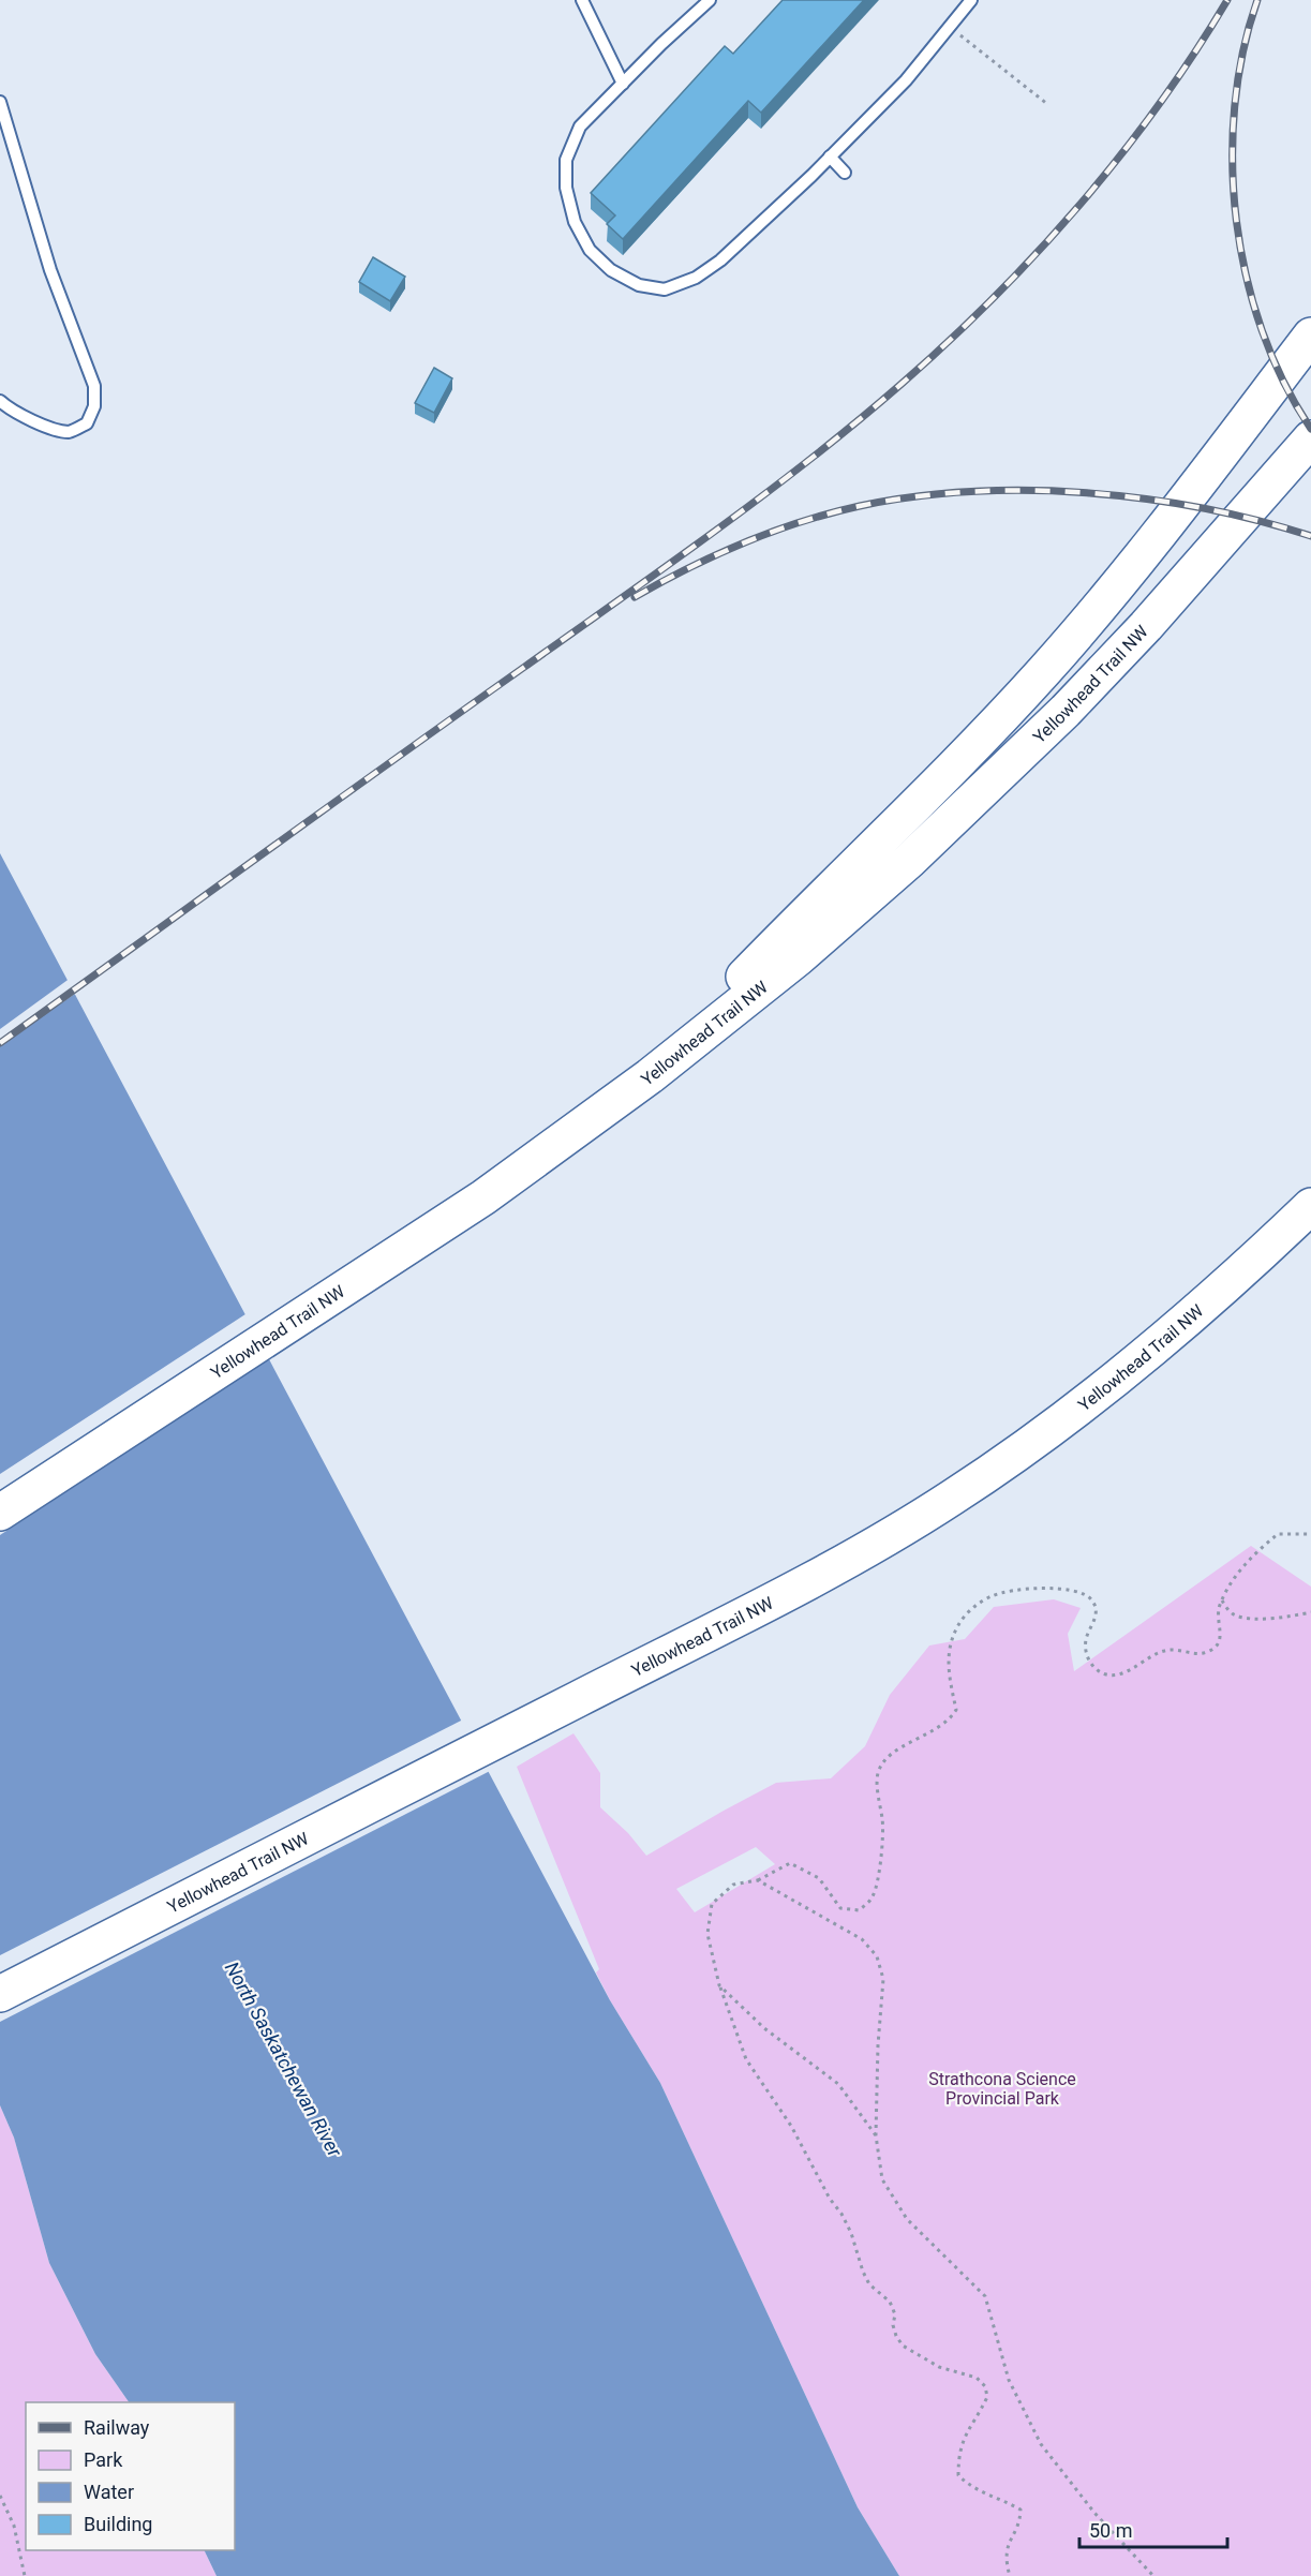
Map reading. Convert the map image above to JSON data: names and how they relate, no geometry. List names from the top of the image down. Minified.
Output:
{"streets":{"highway":["Yellowhead Trail NW"]},"water":["North Saskatchewan River"],"parks":["Strathcona Science Provincial Park"],"legend":["Railway","Park","Water","Building"],"scale_bar":"50 m"}
